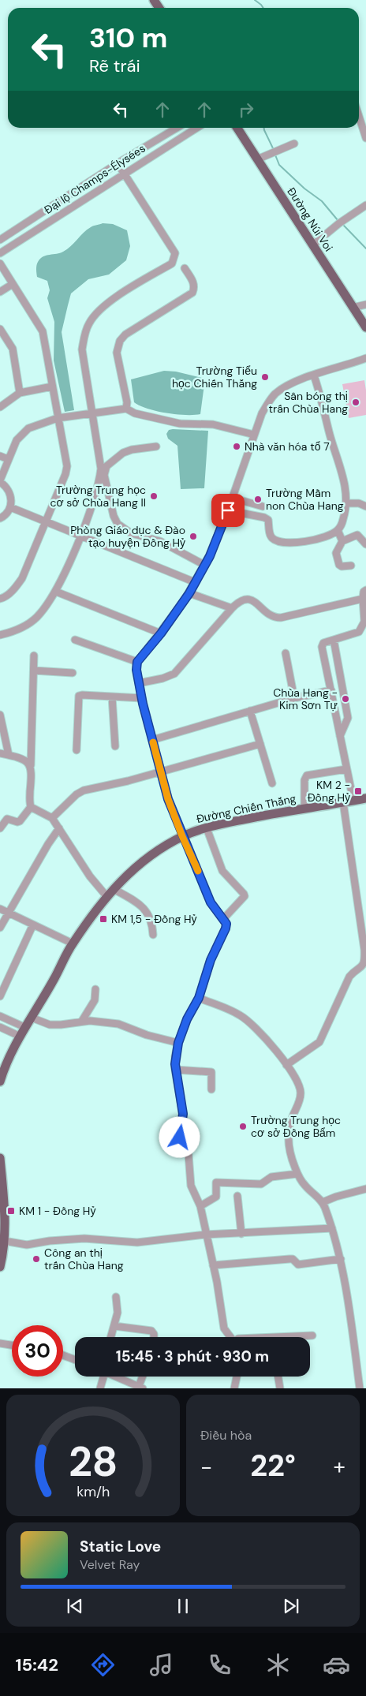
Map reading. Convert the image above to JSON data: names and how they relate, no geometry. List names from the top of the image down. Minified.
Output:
{"streets":{"main road":["Đường Núi Voi","Đường Chiến Thắng"],"street":["Đại lộ Champs-Élysées"]},"places":{"other":["Trường Tiểu học Chiến Thắng","Sân bóng thị trấn Chùa Hang","Nhà văn hóa tổ 7","Trường Trung học cơ sở Chùa Hang II","Trường Mầm non Chùa Hang","Phòng Giáo dục & Đào tạo huyện Đồng Hỷ","Chùa Hang - Kim Sơn Tự","Trường Trung học cơ sở Đồng Bẩm","Công an thị trấn Chùa Hang"],"transit":["KM 2 - Đồng Hỷ","KM 1,5 - Đồng Hỷ","KM 1 - Đồng Hỷ"]},"page":{"turn":["310 m","Rẽ trái"],"limit":"30","trip":"15:45 · 3 phút · 930 m","tile":"Điều hòa","heat":["−","22°","+"],"song":["Static Love","Velvet Ray"],"tabs":"15:42","gauge":["28","km/h"]}}
